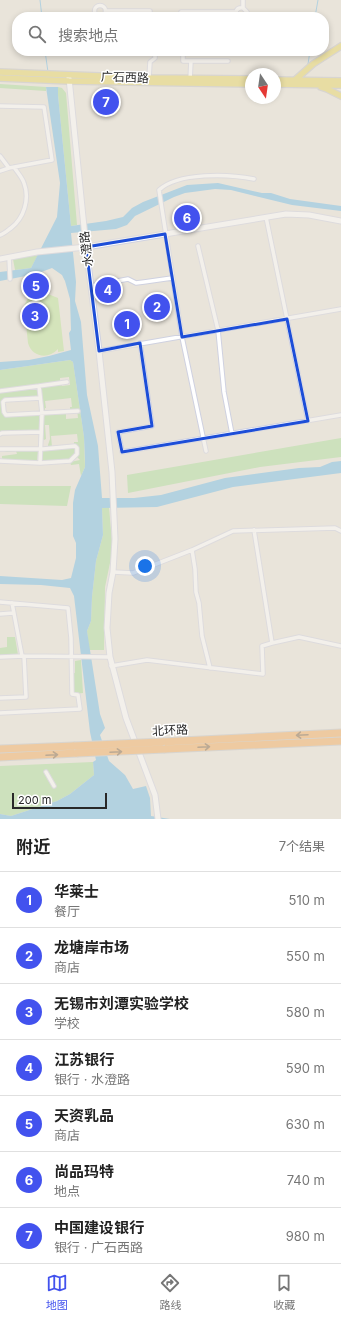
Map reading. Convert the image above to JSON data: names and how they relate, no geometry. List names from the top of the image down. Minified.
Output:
{"streets":{"highway":["北环路"],"main road":["广石西路"],"street":["水澄路"]},"crossings":[["广石西路","水澄路"]],"scale_bar":"200 m","north":"bottom","page":{"search":"搜索地点","pins":["7","6","5","4","2","3","1"],"scale":"200 m","heading":["附近","7个结果"],"list":[{"mark":"1","name":"华莱士","note":"餐厅","value":"510 m"},{"mark":"2","name":"龙塘岸市场","note":"商店","value":"550 m"},{"mark":"3","name":"无锡市刘潭实验学校","note":"学校","value":"580 m"},{"mark":"4","name":"江苏银行","note":"银行 · 水澄路","value":"590 m"},{"mark":"5","name":"天资乳品","note":"商店","value":"630 m"},{"mark":"6","name":"尚品玛特","note":"地点","value":"740 m"},{"mark":"7","name":"中国建设银行","note":"银行 · 广石西路","value":"980 m"}],"nav":["地图","路线","收藏"]}}
